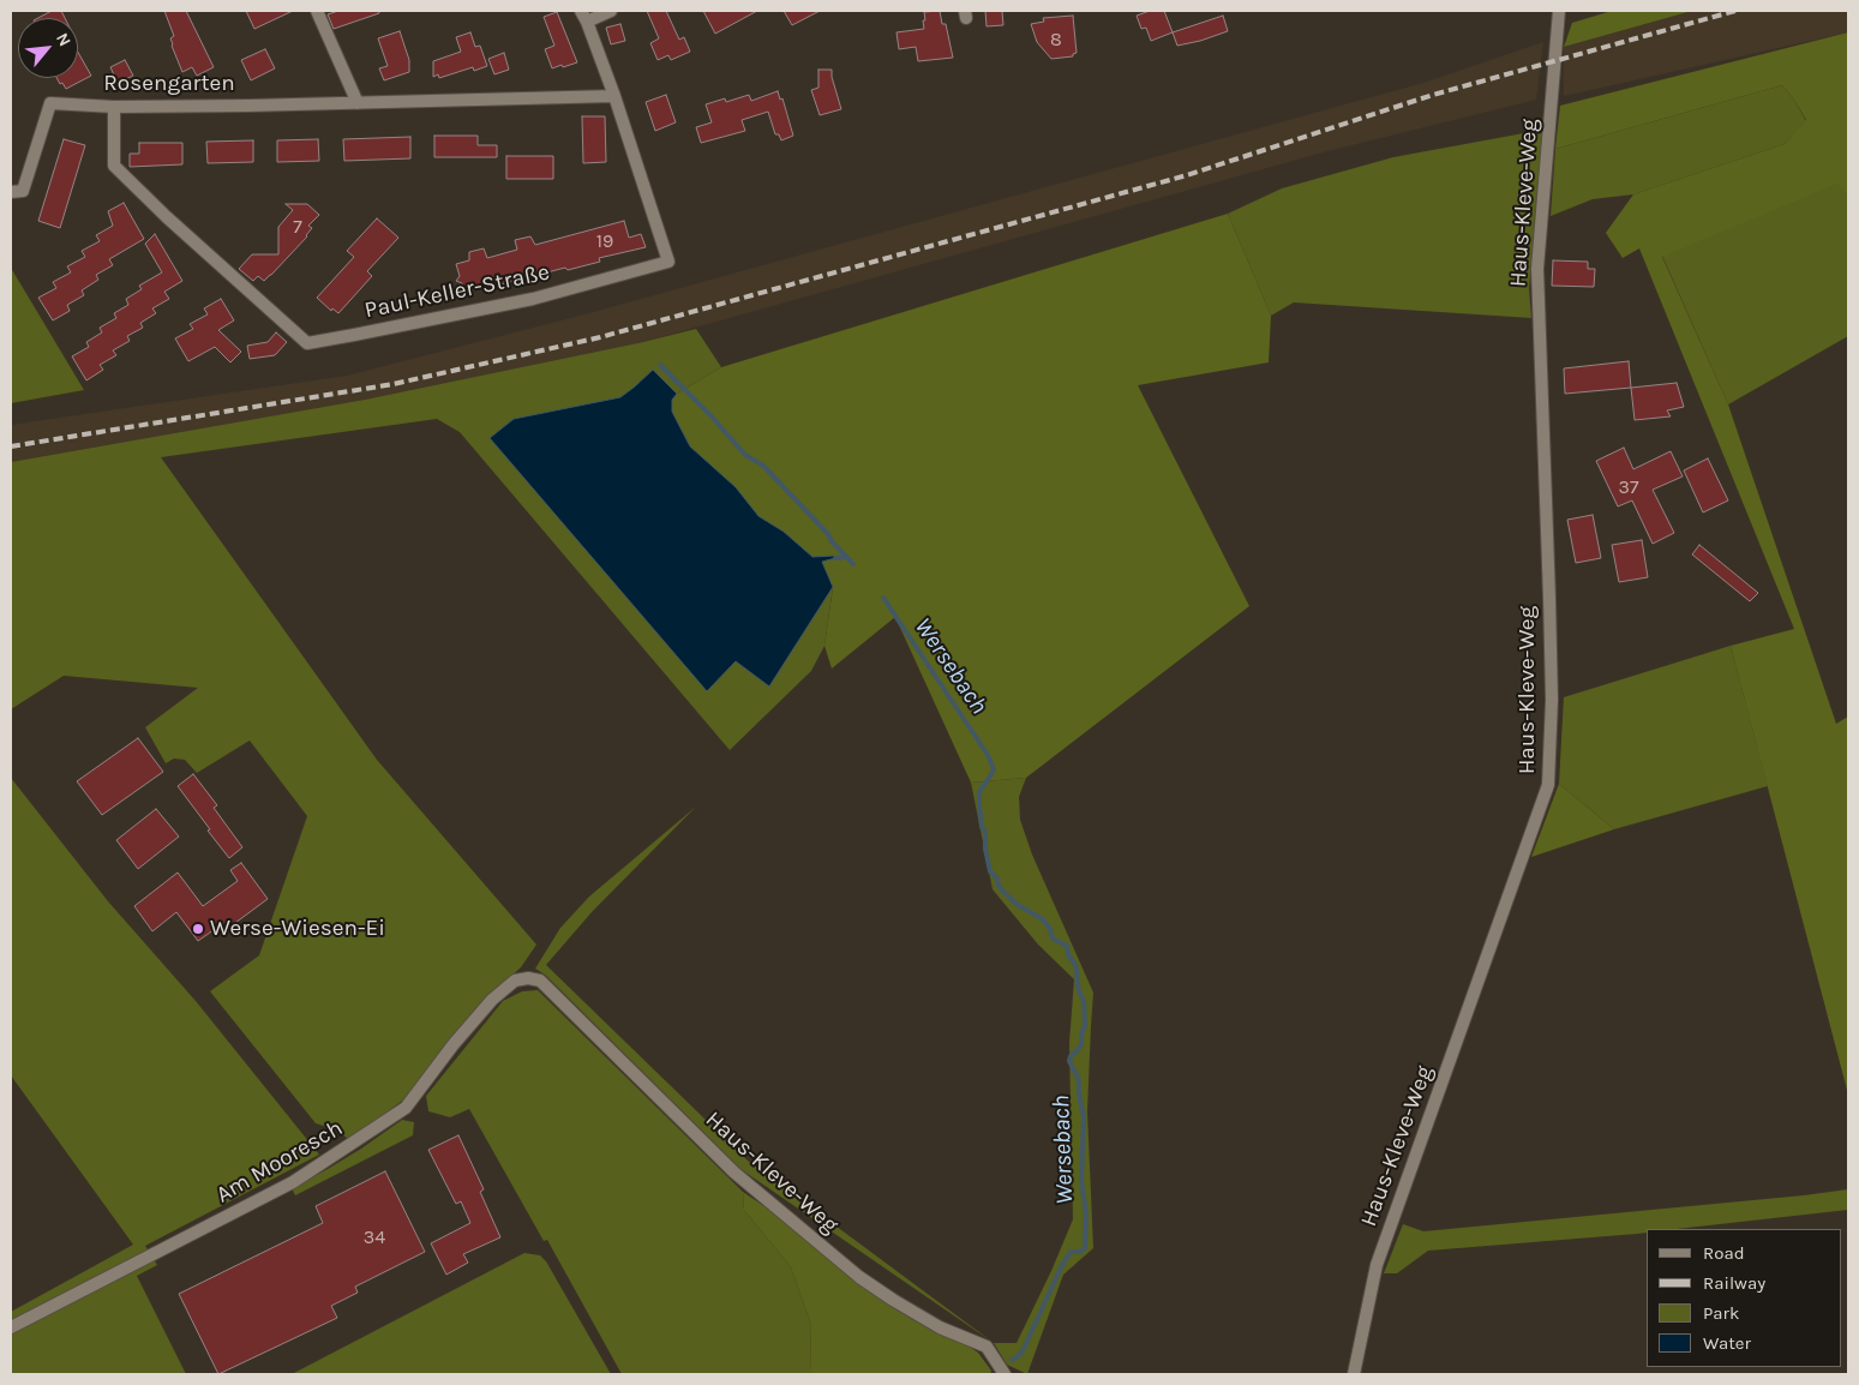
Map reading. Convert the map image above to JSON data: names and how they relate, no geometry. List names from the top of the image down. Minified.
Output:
{"streets":{"street":["Rosengarten","Haus-Kleve-Weg","Paul-Keller-Straße","Am Mooresch"]},"crossings":[["Rosengarten","Paul-Keller-Straße"],["Haus-Kleve-Weg","Am Mooresch"]],"water":["Wersebach"],"places":["Werse-Wiesen-Ei"],"house_numbers":["8","7","19","37","34"],"legend":["Road","Railway","Park","Water"],"north":"top right"}
